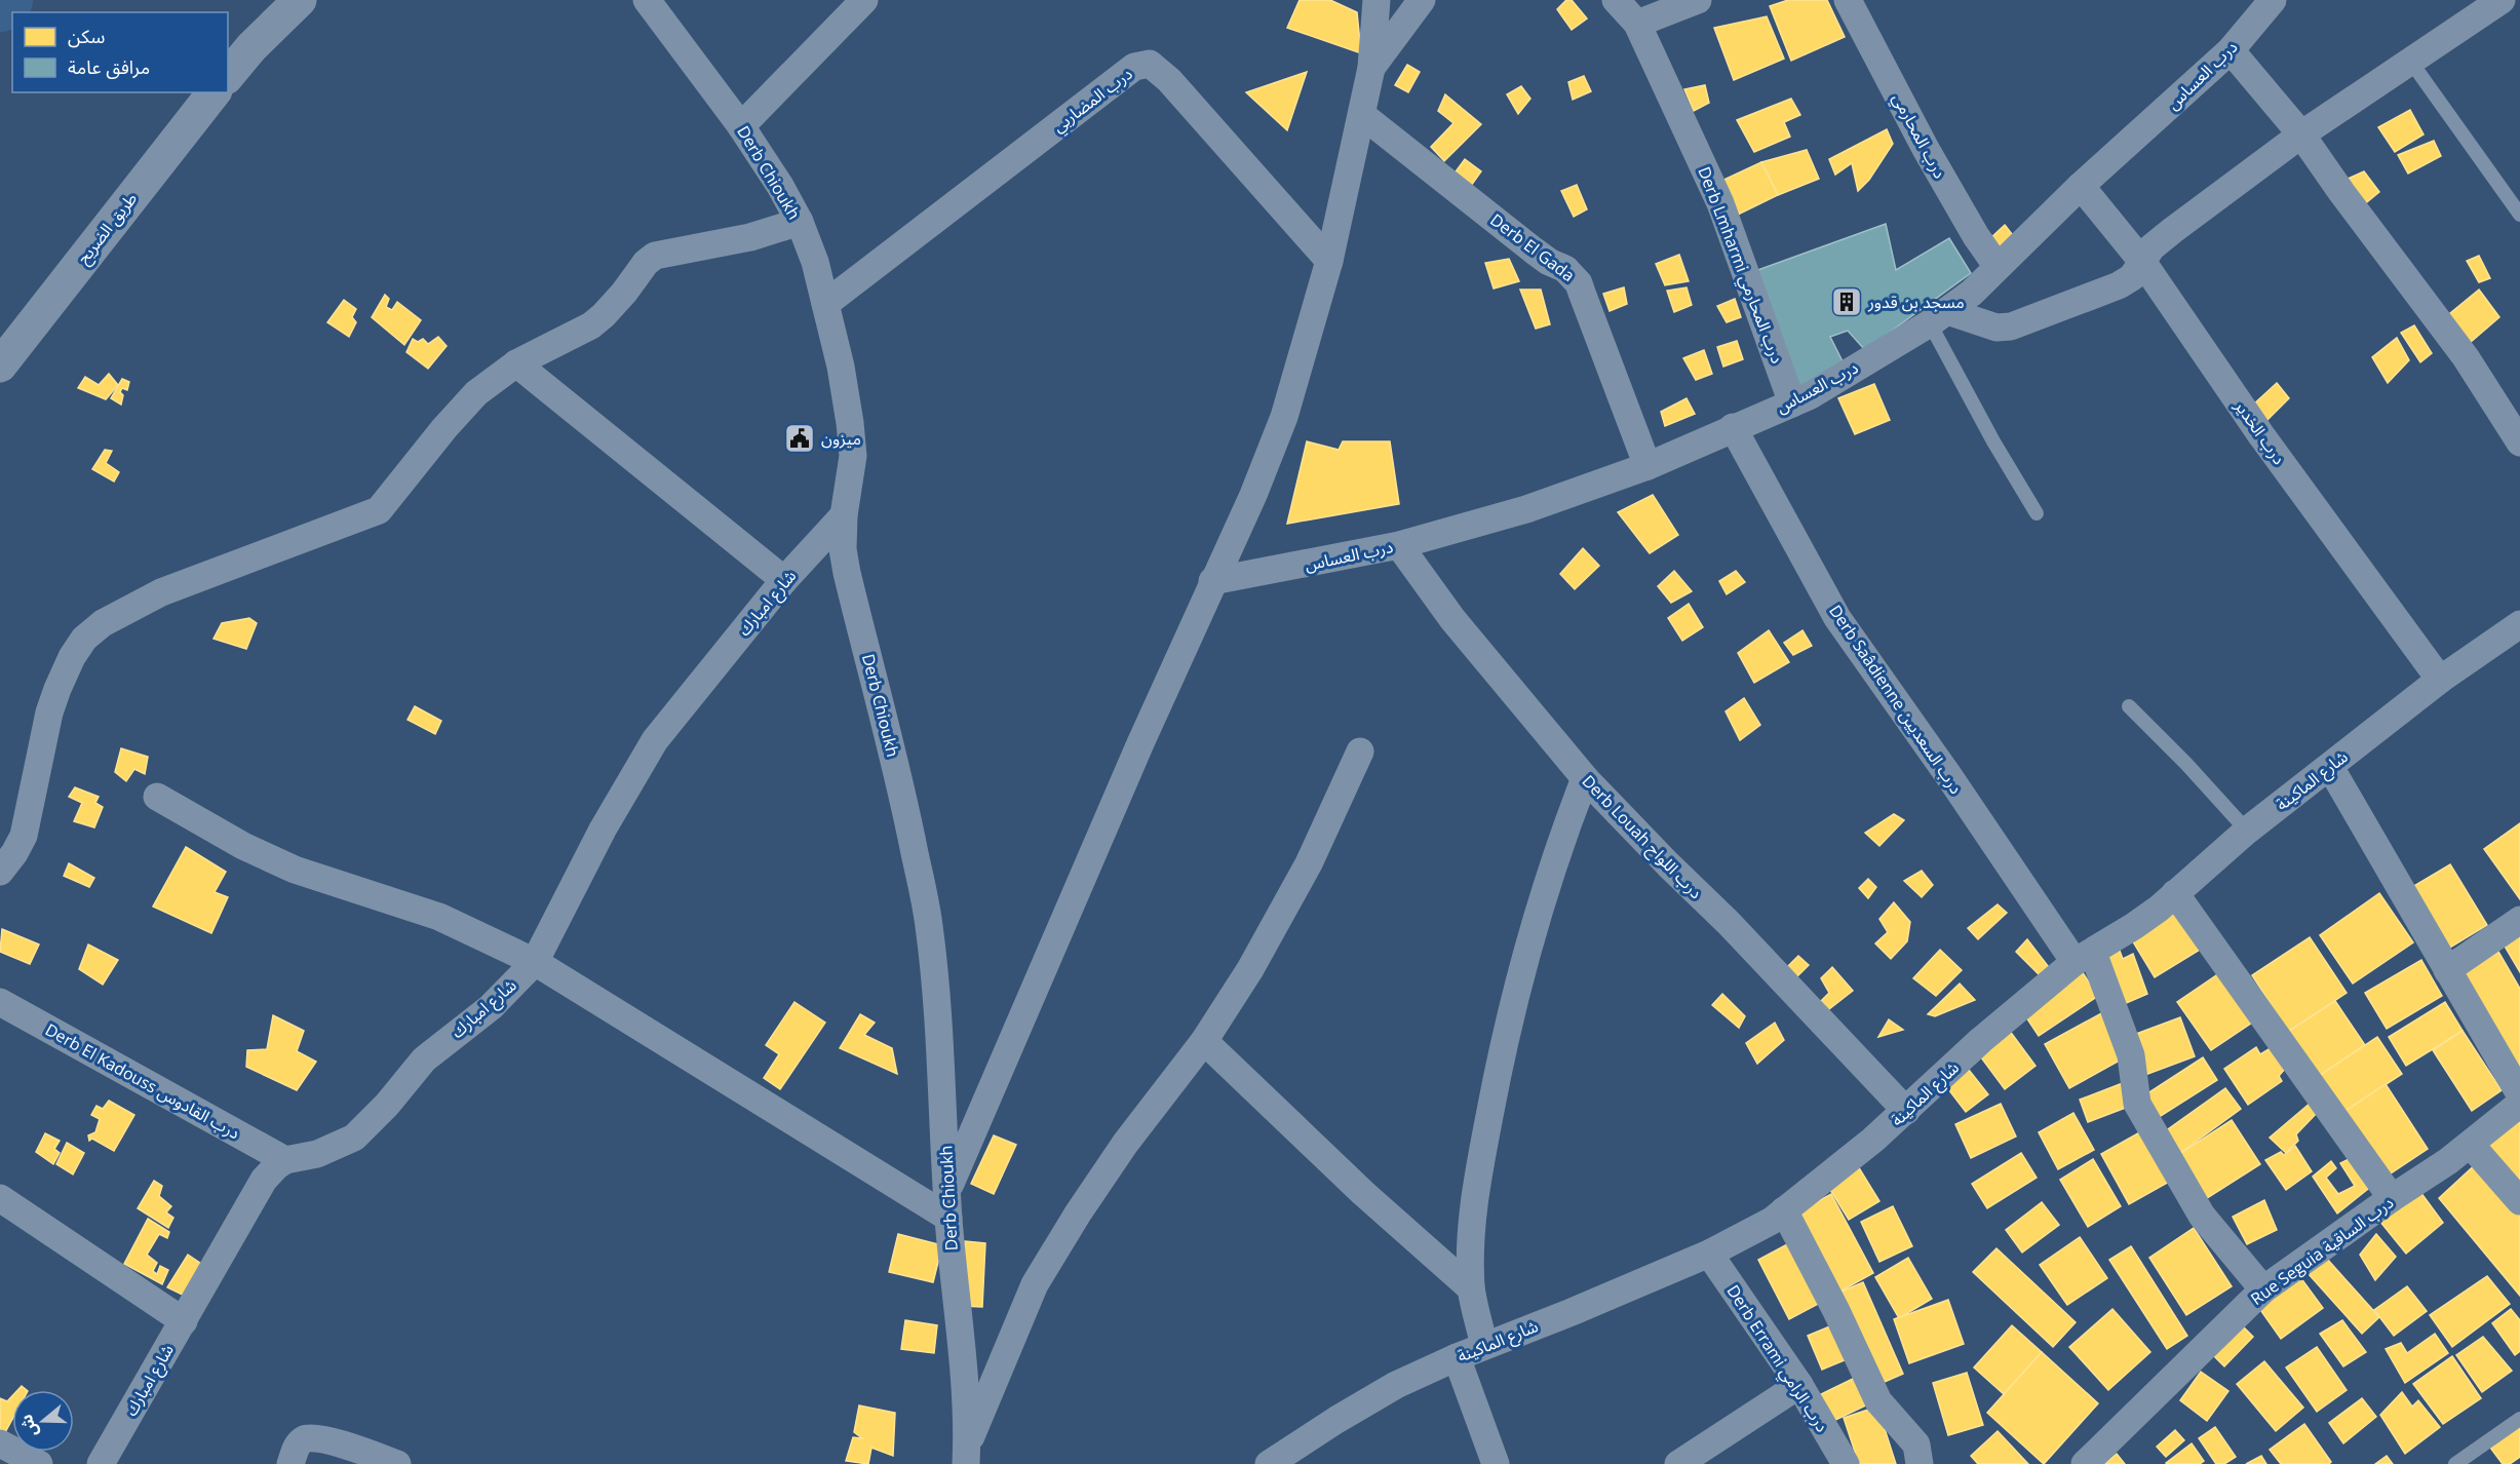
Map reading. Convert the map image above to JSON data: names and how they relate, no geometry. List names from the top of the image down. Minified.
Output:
{"streets":{"street":["درب العساس","درب المضاربي","درب المحارمي","Derb Chioukh","طريق الضريح","Derb El Gada","Derb Lmharmi درب المحارمي","درب الخدير","شارع امبارك","Derb Saâdienne درب السعديين","شارع الماكينة","Derb Louah درب اللواح","Derb El Kadouss درب القادوس","Rue Seguia درب الساقية","Derb Errami درب الرامي"]},"crossings":[["درب العساس","درب المحارمي"],["درب العساس","Derb El Gada"],["درب العساس","Derb Lmharmi درب المحارمي"],["درب العساس","درب الخدير"],["درب العساس","Derb Saâdienne درب السعديين"],["درب العساس","Derb Louah درب اللواح"],["درب المضاربي","Derb Chioukh"],["Derb Chioukh","شارع امبارك"],["درب الخدير","شارع الماكينة"],["شارع امبارك","Derb El Kadouss درب القادوس"],["Derb Saâdienne درب السعديين","شارع الماكينة"],["Derb Saâdienne درب السعديين","Rue Seguia درب الساقية"],["شارع الماكينة","Derb Louah درب اللواح"],["شارع الماكينة","Derb Errami درب الرامي"]],"places":{"building":["مسجد بن قدور"],"public building":["ميزون"]},"legend":["سكن","مرافق عامة"],"north":"left"}
